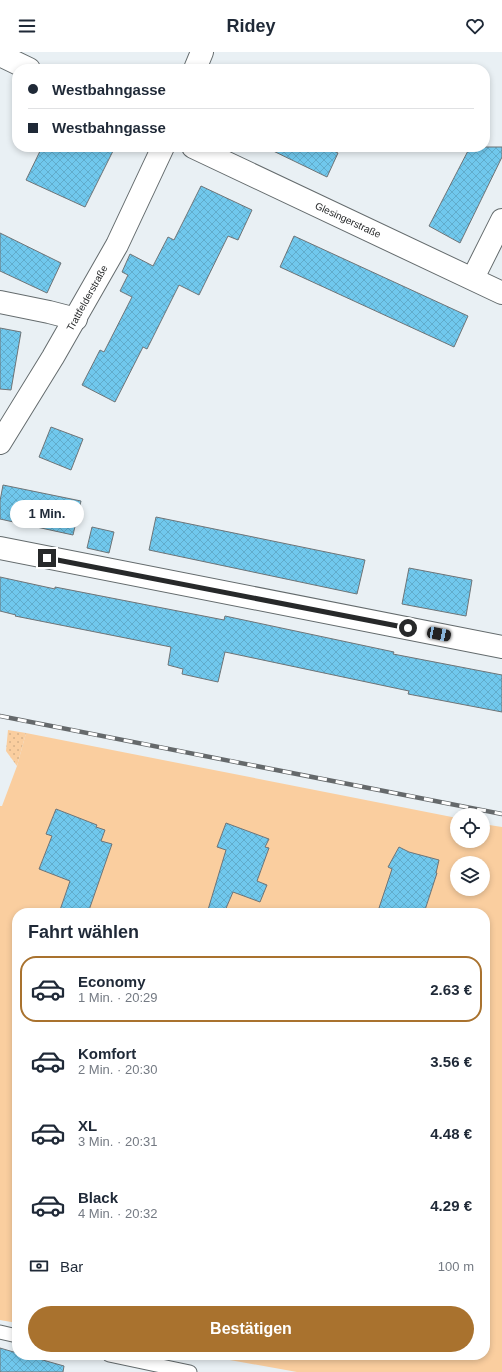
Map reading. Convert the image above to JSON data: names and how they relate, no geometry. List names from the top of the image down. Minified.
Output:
{"streets":{"street":["Glesingerstraße","Trattfelderstraße"]},"page":{"header":"Ridey","banner":["Westbahngasse","Westbahngasse"],"bubble":"1 Min.","heading":"Fahrt wählen","list":[{"name":"Economy","note":"1 Min. · 20:29","value":"2.63 €"},{"name":"Komfort","note":"2 Min. · 20:30","value":"3.56 €"},{"name":"XL","note":"3 Min. · 20:31","value":"4.48 €"},{"name":"Black","note":"4 Min. · 20:32","value":"4.29 €"}],"pay":["Bar","100 m"],"buttons":"Bestätigen"}}
